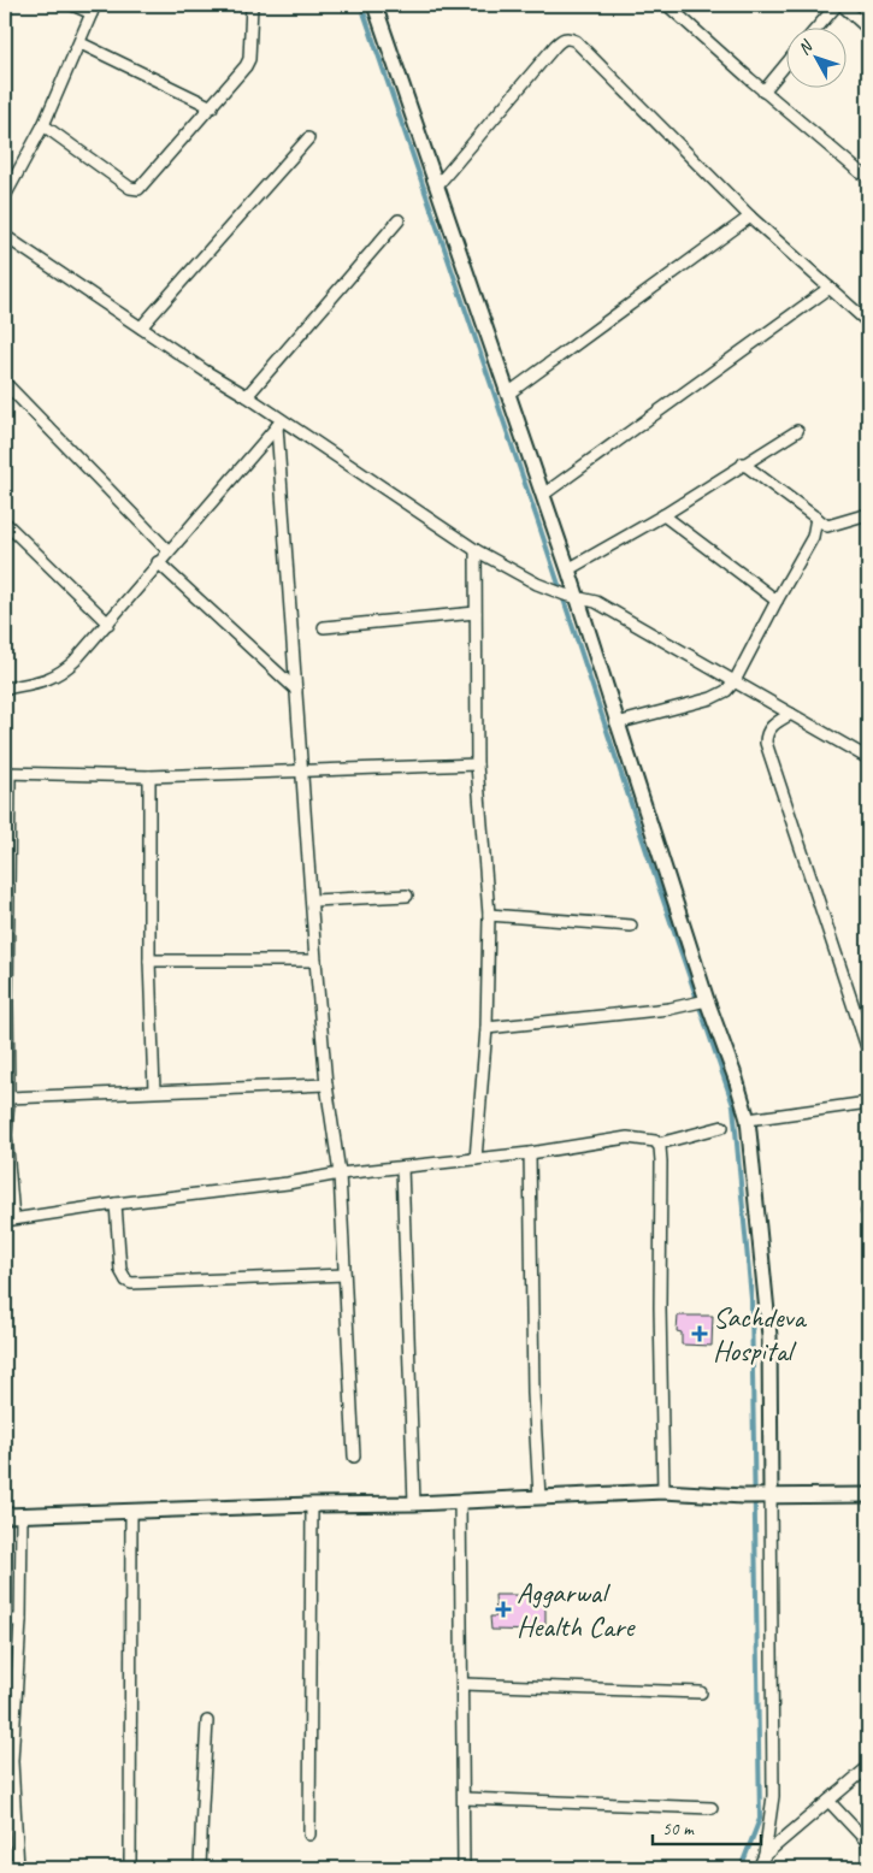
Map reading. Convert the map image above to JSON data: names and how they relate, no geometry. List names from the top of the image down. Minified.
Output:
{"places":{"health":["Sachdeva Hospital","Aggarwal Health Care"]},"scale_bar":"50 m","north":"top left"}
